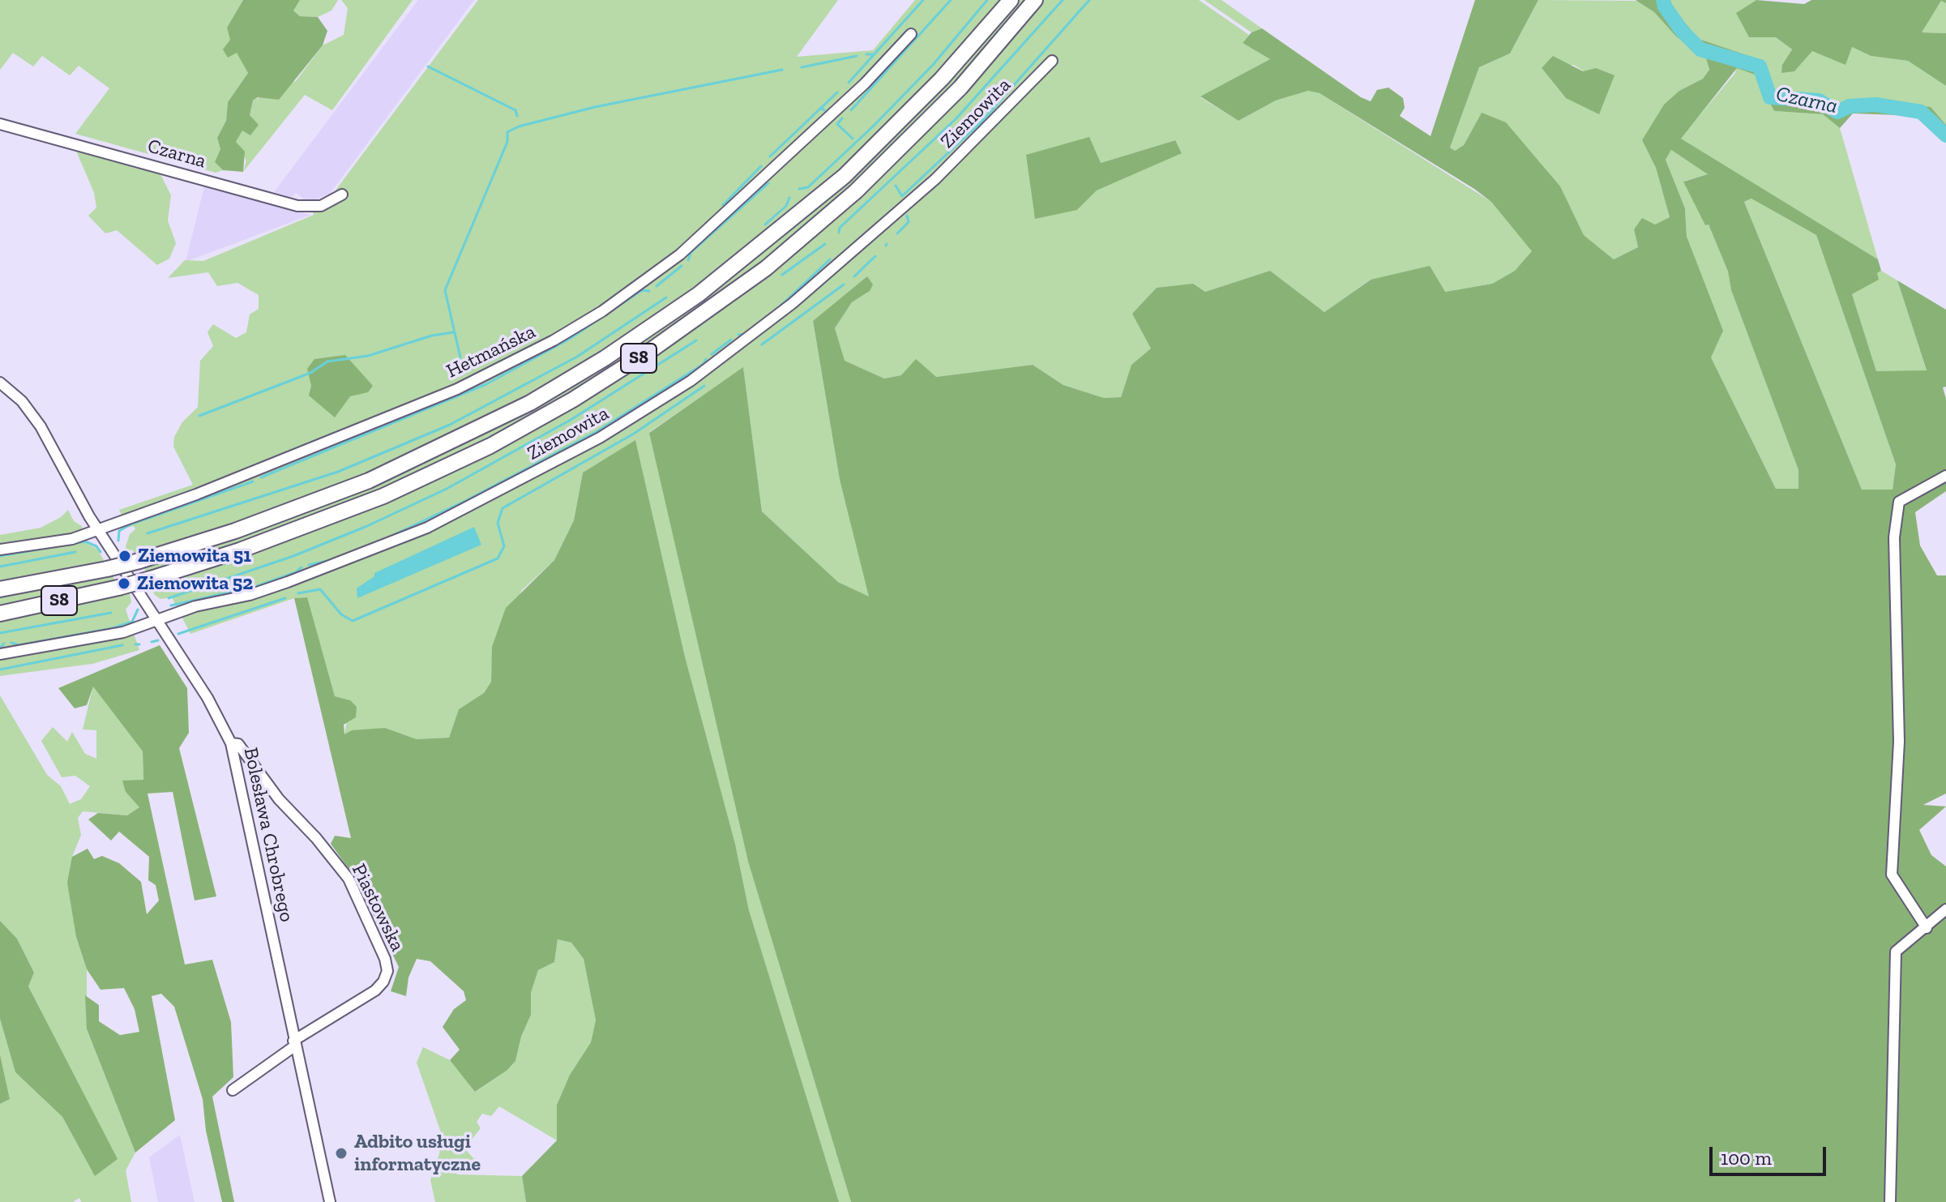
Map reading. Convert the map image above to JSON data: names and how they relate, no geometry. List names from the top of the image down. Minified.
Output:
{"streets":{"highway":["S8"],"street":["Ziemowita","Czarna","Hetmańska","Bolesława Chrobrego","Piastowska"]},"crossings":[["Ziemowita","Bolesława Chrobrego"],["Hetmańska","Bolesława Chrobrego"],["Bolesława Chrobrego","Piastowska"]],"water":["Czarna"],"places":["Ziemowita 51","Ziemowita 52","Adbito usługi informatyczne"],"scale_bar":"100 m"}
